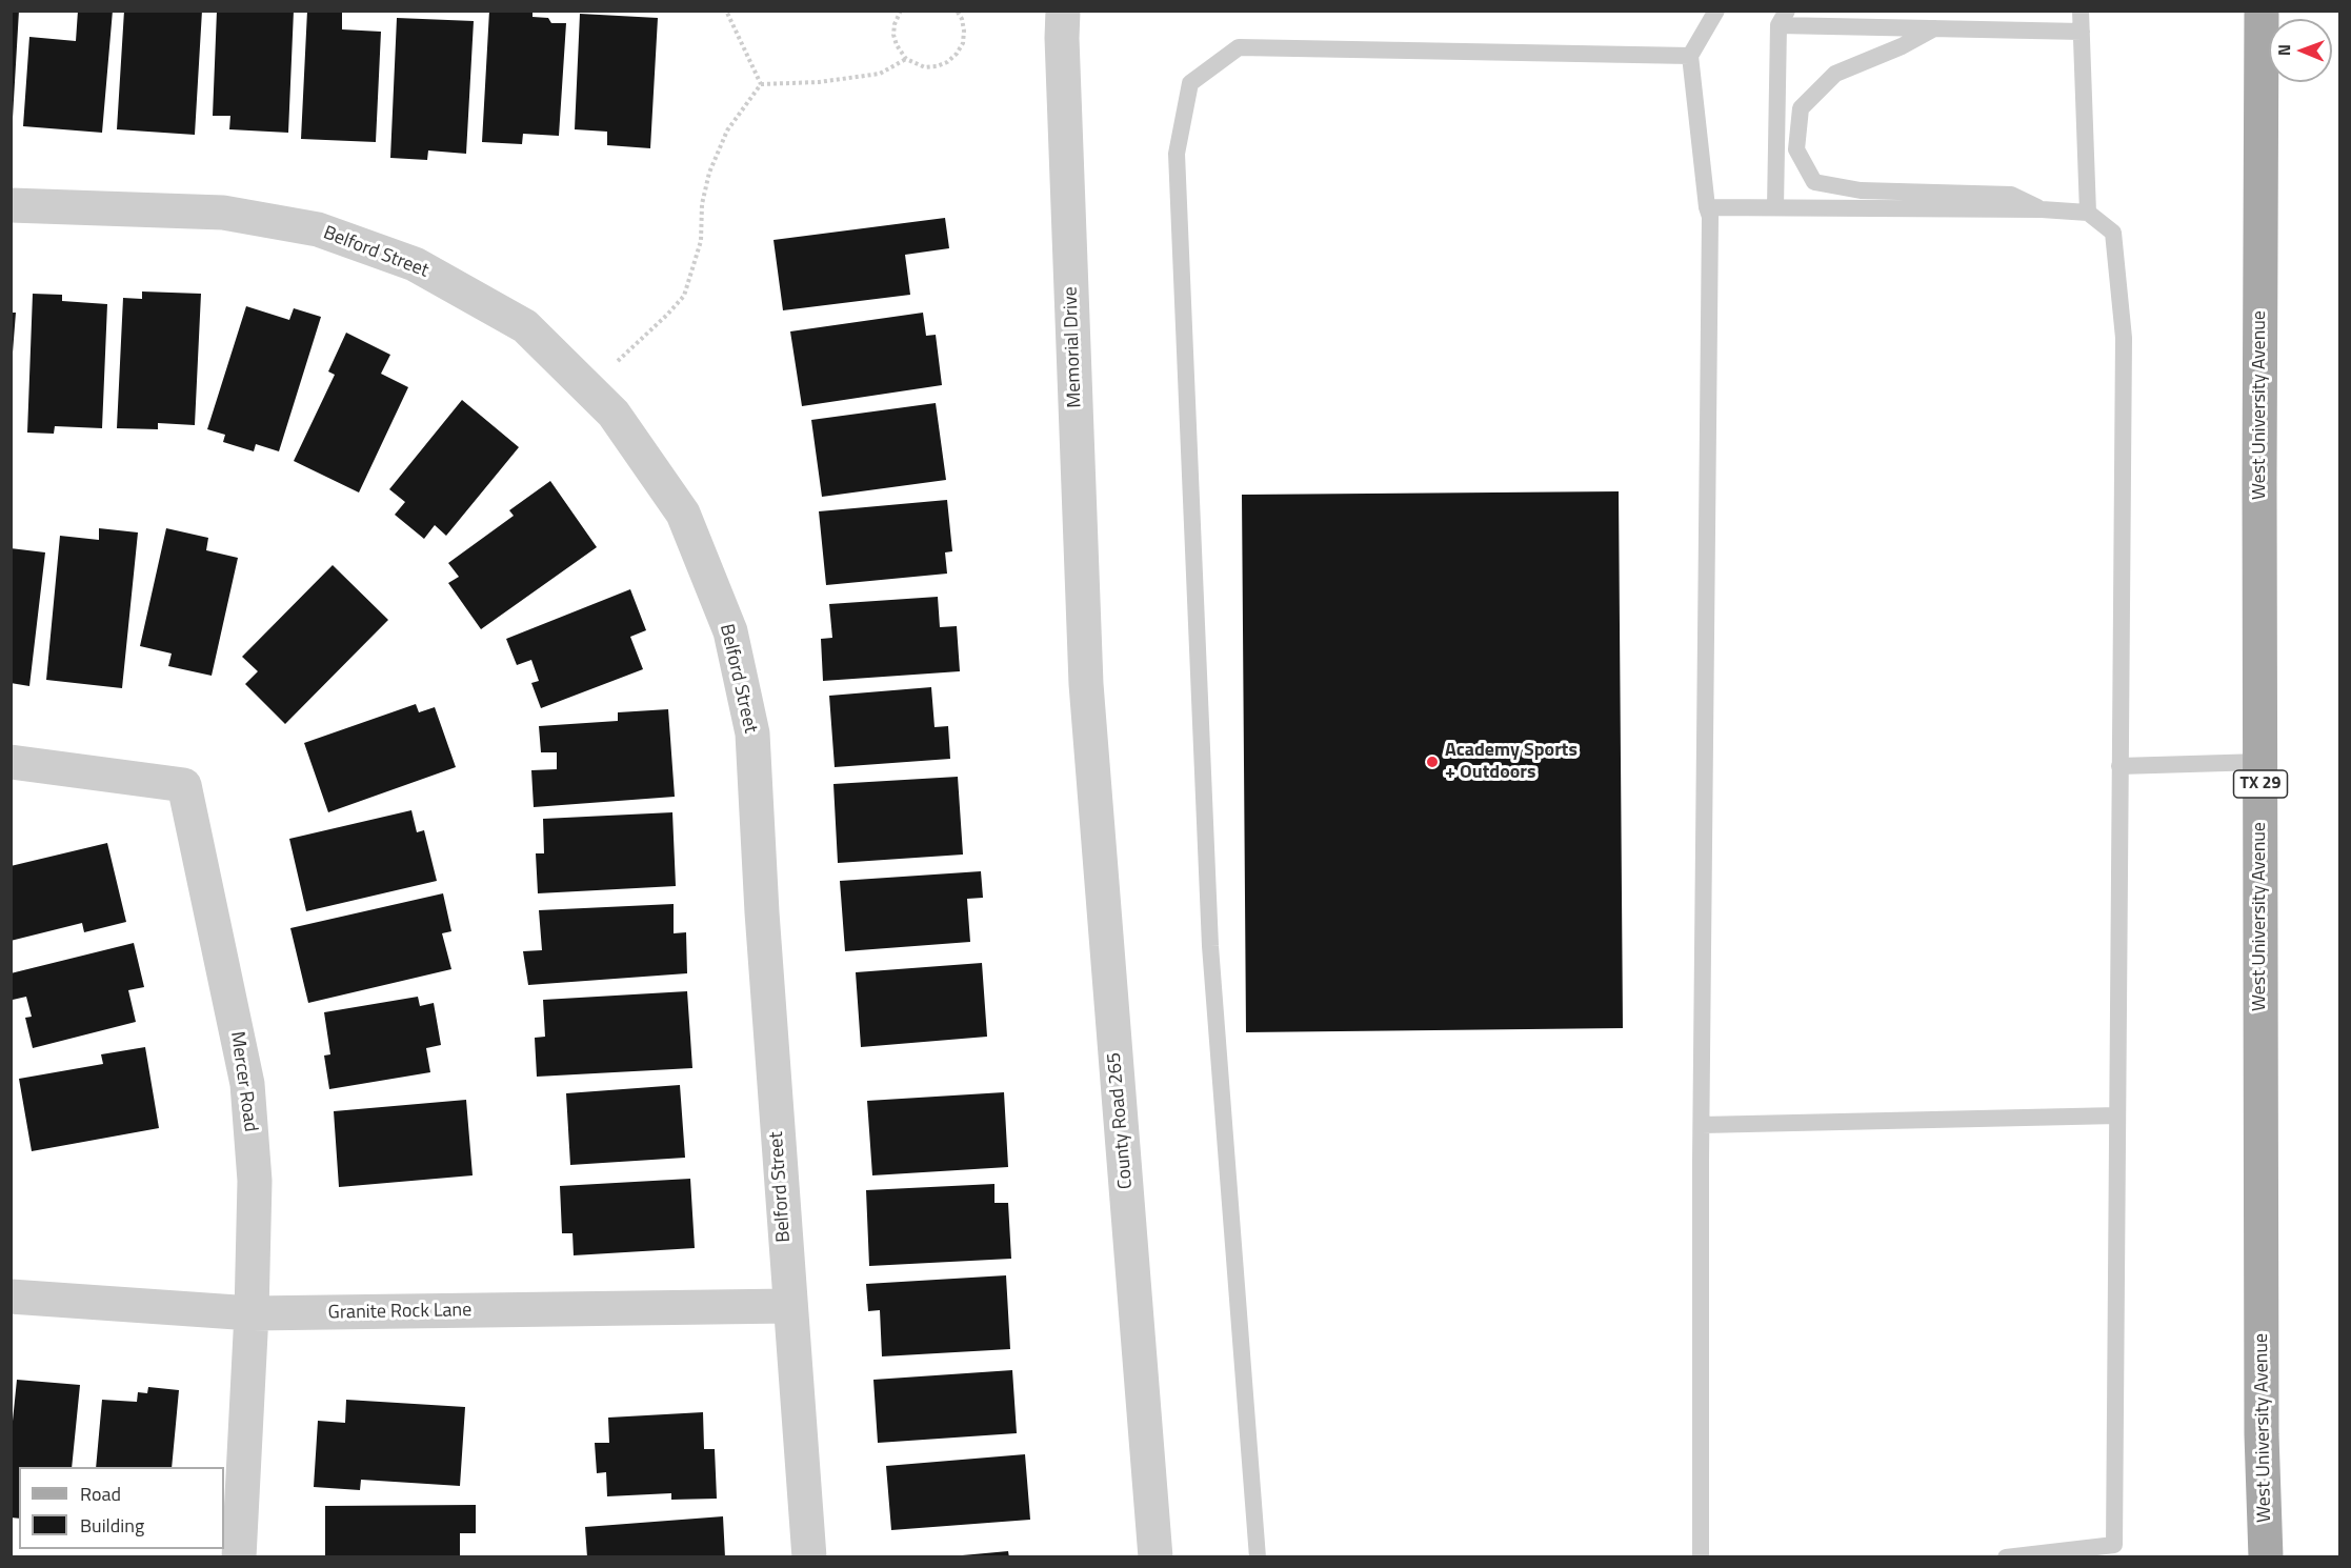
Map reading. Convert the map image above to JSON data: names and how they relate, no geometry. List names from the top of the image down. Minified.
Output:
{"streets":{"main road":["West University Avenue","TX 29"],"street":["Belford Street","Memorial Drive","Mercer Road","County Road 265","Granite Rock Lane"]},"crossings":[["Belford Street","Granite Rock Lane"],["Memorial Drive","County Road 265"],["Mercer Road","Granite Rock Lane"]],"places":["Academy Sports + Outdoors"],"legend":["Road","Building"],"north":"left"}
